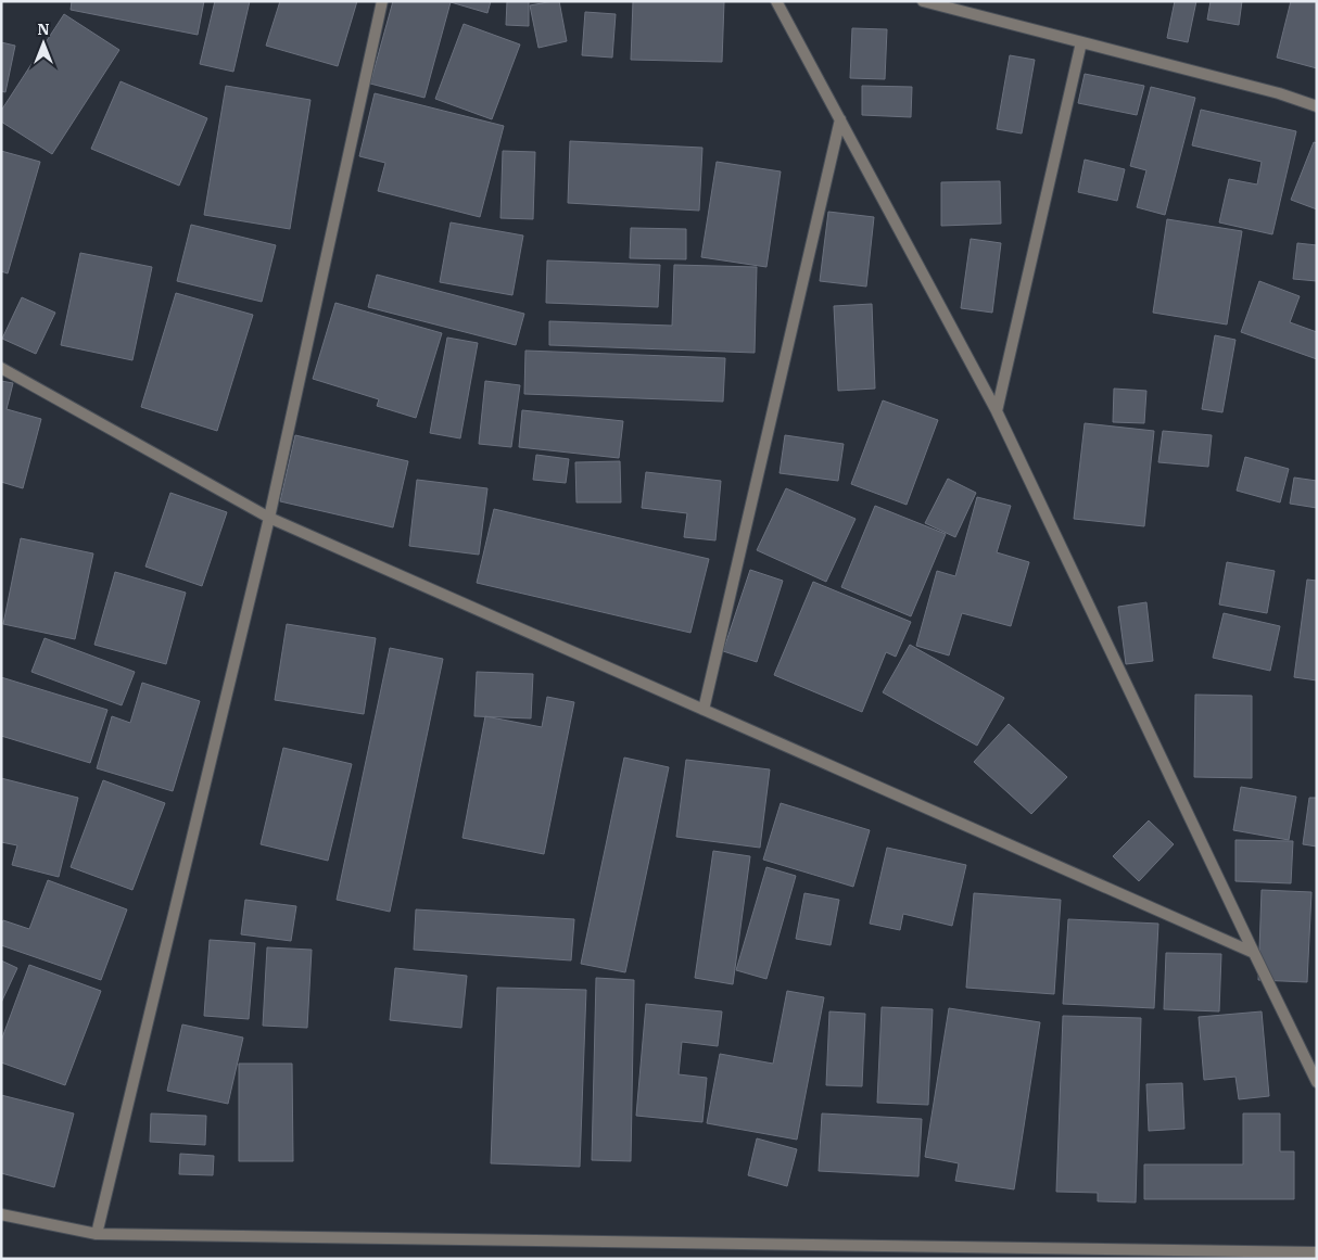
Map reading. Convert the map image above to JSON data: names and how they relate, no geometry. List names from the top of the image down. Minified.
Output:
{"north":"top"}
